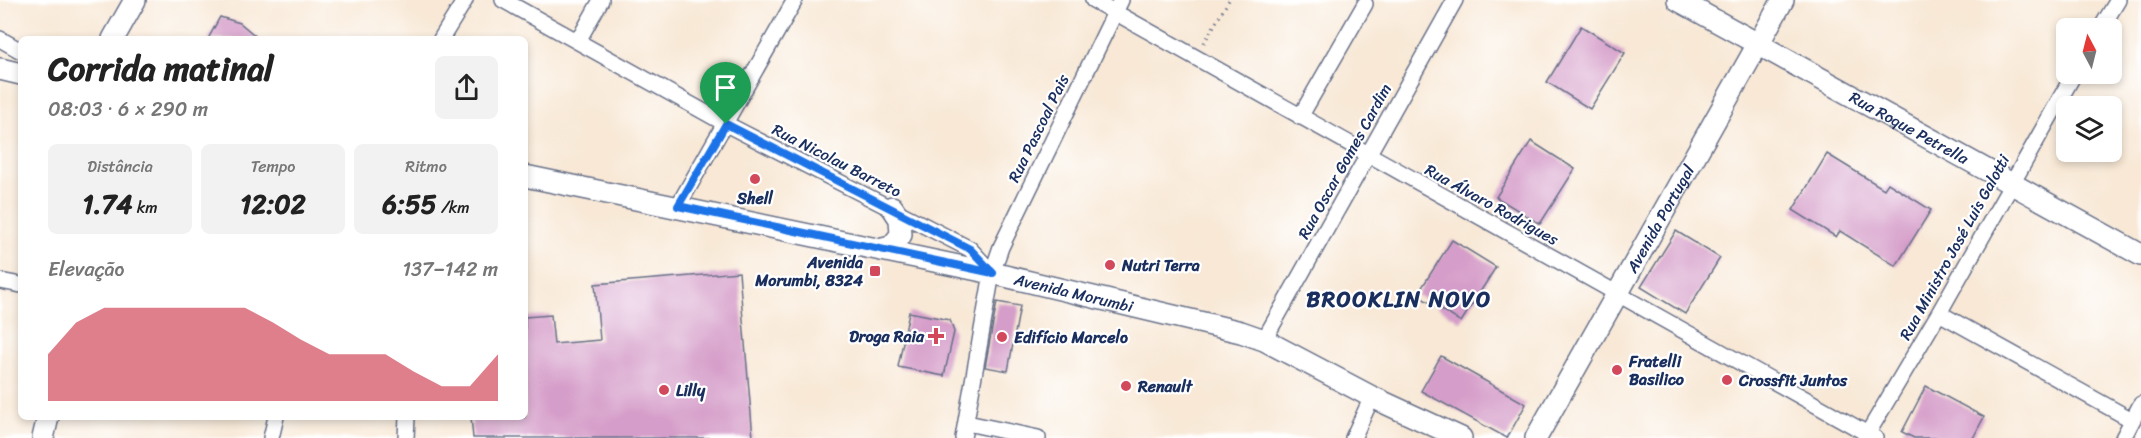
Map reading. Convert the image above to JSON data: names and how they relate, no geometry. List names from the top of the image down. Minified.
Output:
{"streets":{"street":["Rua Pascoal Pais","Rua Roque Petrella","Rua Nicolau Barreto","Rua Oscar Gomes Cardim","Rua Álvaro Rodrigues","Avenida Portugal","Rua Ministro José Luis Galotti","Avenida Morumbi"]},"crossings":[["Rua Pascoal Pais","Rua Nicolau Barreto"],["Rua Pascoal Pais","Rua Álvaro Rodrigues"],["Rua Pascoal Pais","Avenida Morumbi"],["Rua Roque Petrella","Avenida Portugal"],["Rua Roque Petrella","Rua Ministro José Luis Galotti"],["Rua Nicolau Barreto","Avenida Morumbi"],["Rua Oscar Gomes Cardim","Rua Álvaro Rodrigues"],["Rua Oscar Gomes Cardim","Avenida Morumbi"],["Rua Álvaro Rodrigues","Avenida Portugal"],["Rua Álvaro Rodrigues","Rua Ministro José Luis Galotti"]],"districts":["BROOKLIN NOVO"],"places":{"other":["Shell","Nutri Terra","Edifício Marcelo","Fratelli Basilico","Crossfit Juntos","Renault","Lilly"],"transit":["Avenida Morumbi, 8324"],"health":["Droga Raia"]},"north":"top","page":{"heading":["Corrida matinal","08:03 · 6 × 290 m"],"stats":[["Distância","1.74 km"],["Tempo","12:02"],["Ritmo","6:55 /km"]],"chart":["Elevação","137–142 m"]}}
